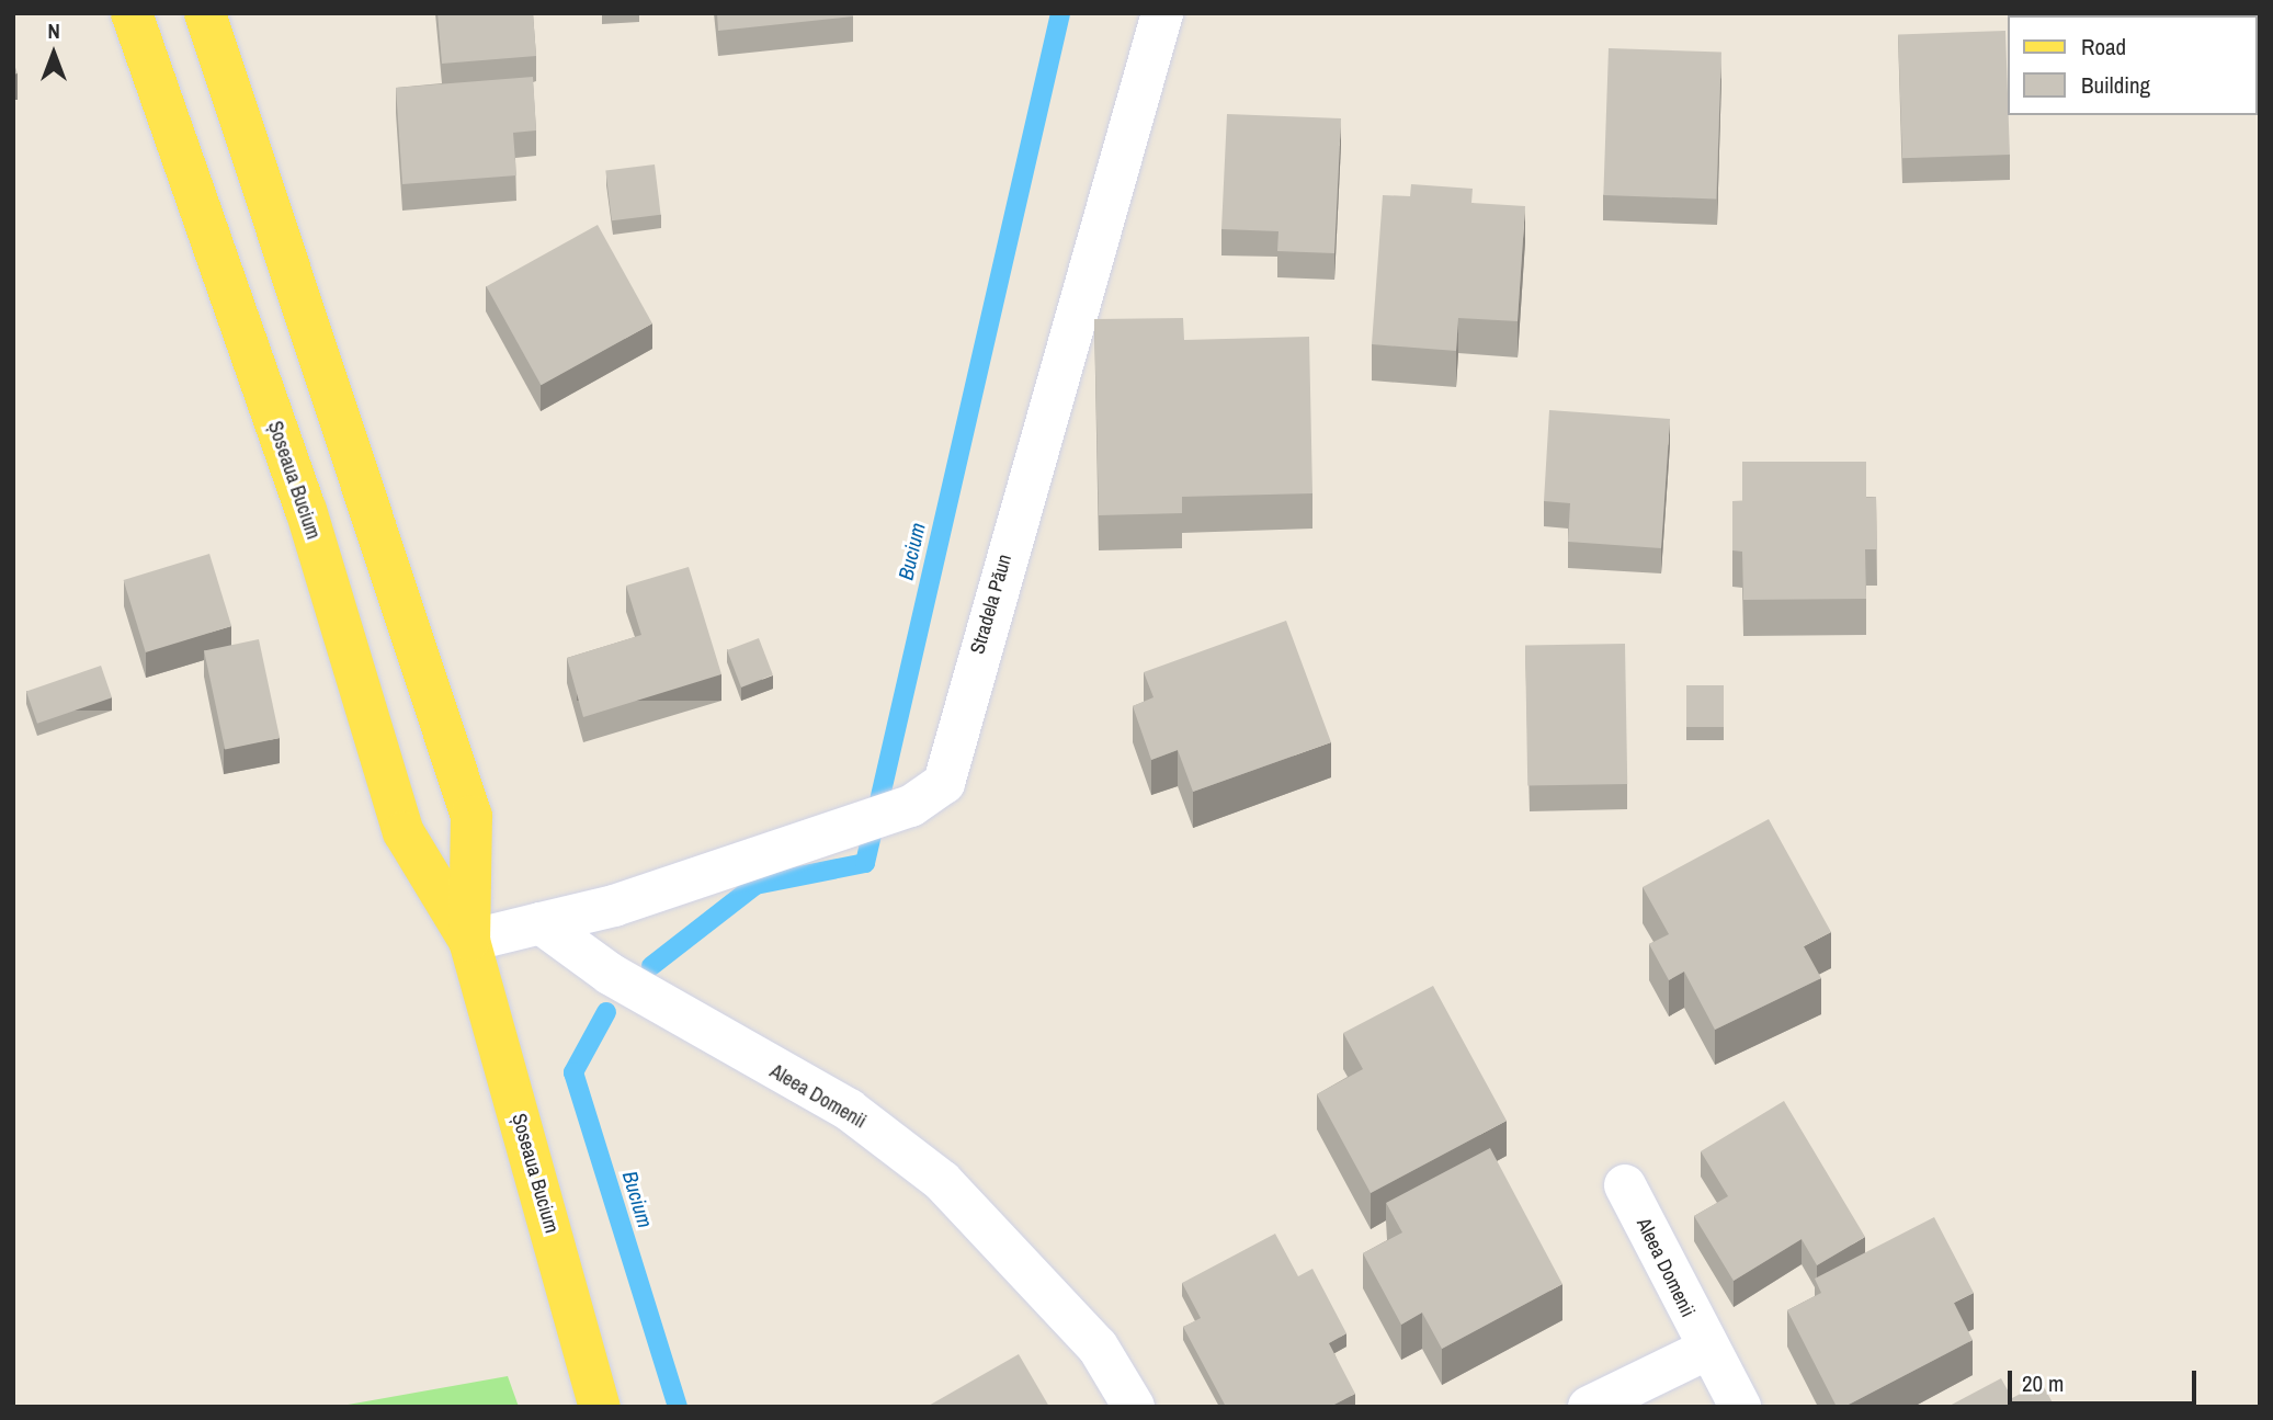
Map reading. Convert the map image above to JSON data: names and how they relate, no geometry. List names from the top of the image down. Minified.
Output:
{"streets":{"main road":["Șoseaua Bucium"],"street":["Stradela Păun","Aleea Domenii"]},"crossings":[["Stradela Păun","Aleea Domenii"]],"water":["Bucium"],"legend":["Road","Building"],"scale_bar":"20 m","north":"top"}
